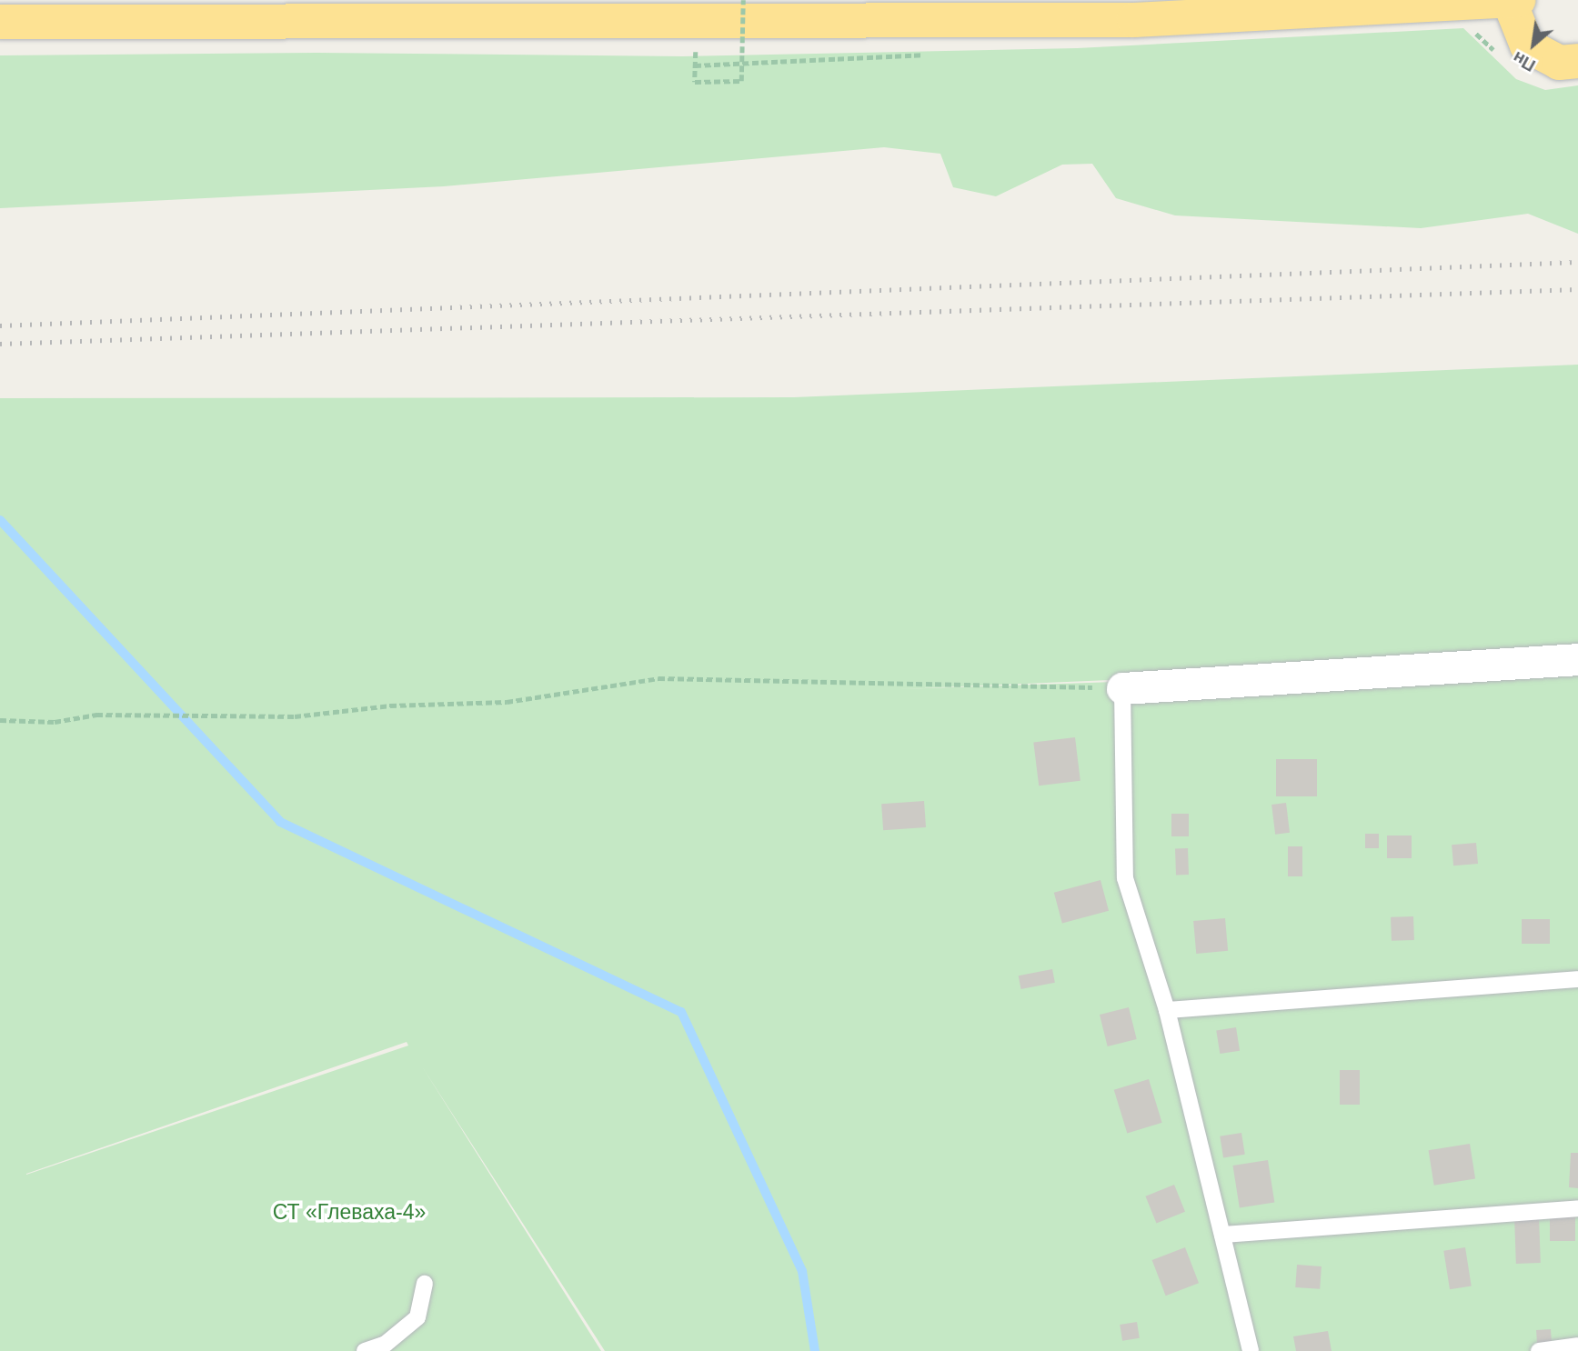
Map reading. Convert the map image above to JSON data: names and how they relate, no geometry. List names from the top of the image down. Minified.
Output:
{"parks":["СТ «Глеваха-4»"],"north":"bottom left"}
